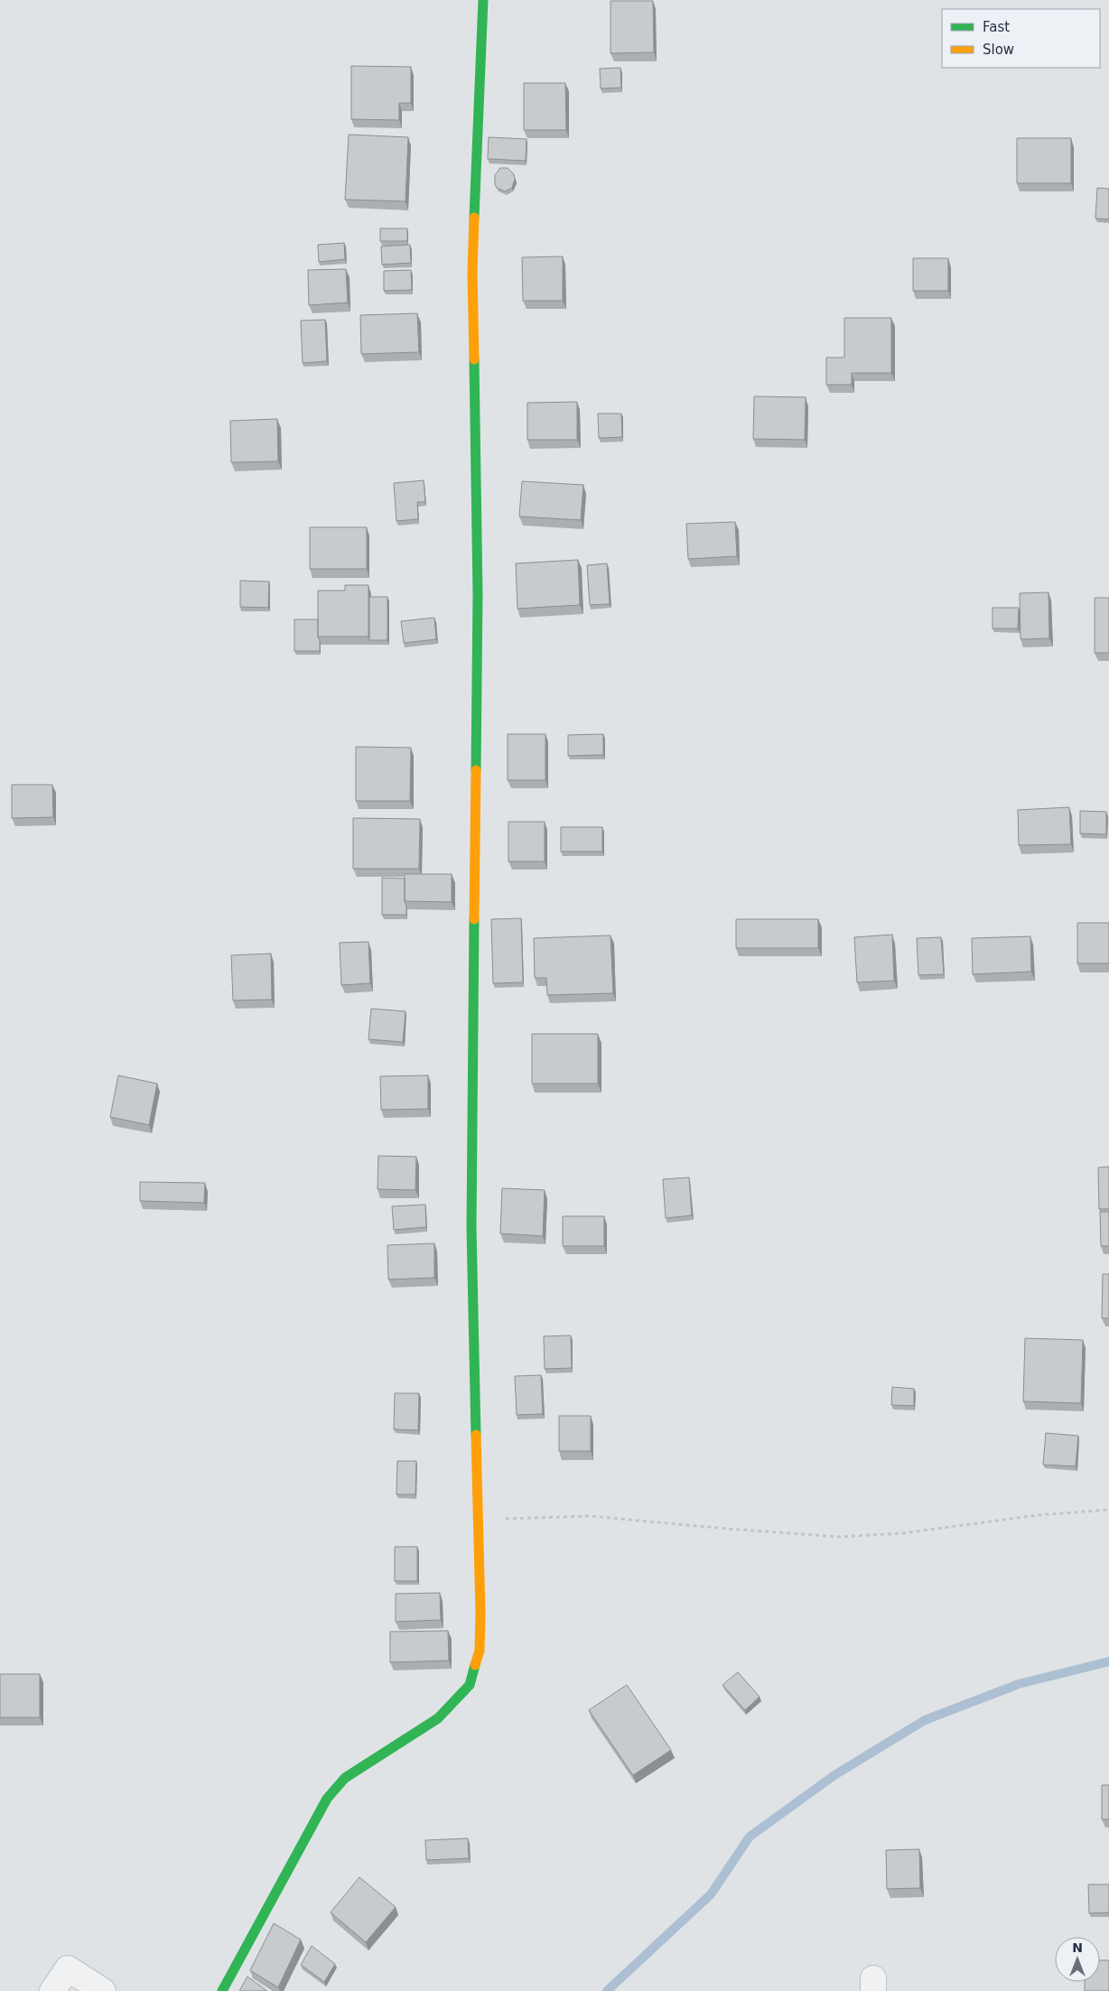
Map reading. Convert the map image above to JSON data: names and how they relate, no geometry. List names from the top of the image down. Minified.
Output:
{"legend":["Fast","Slow"],"north":"top"}
